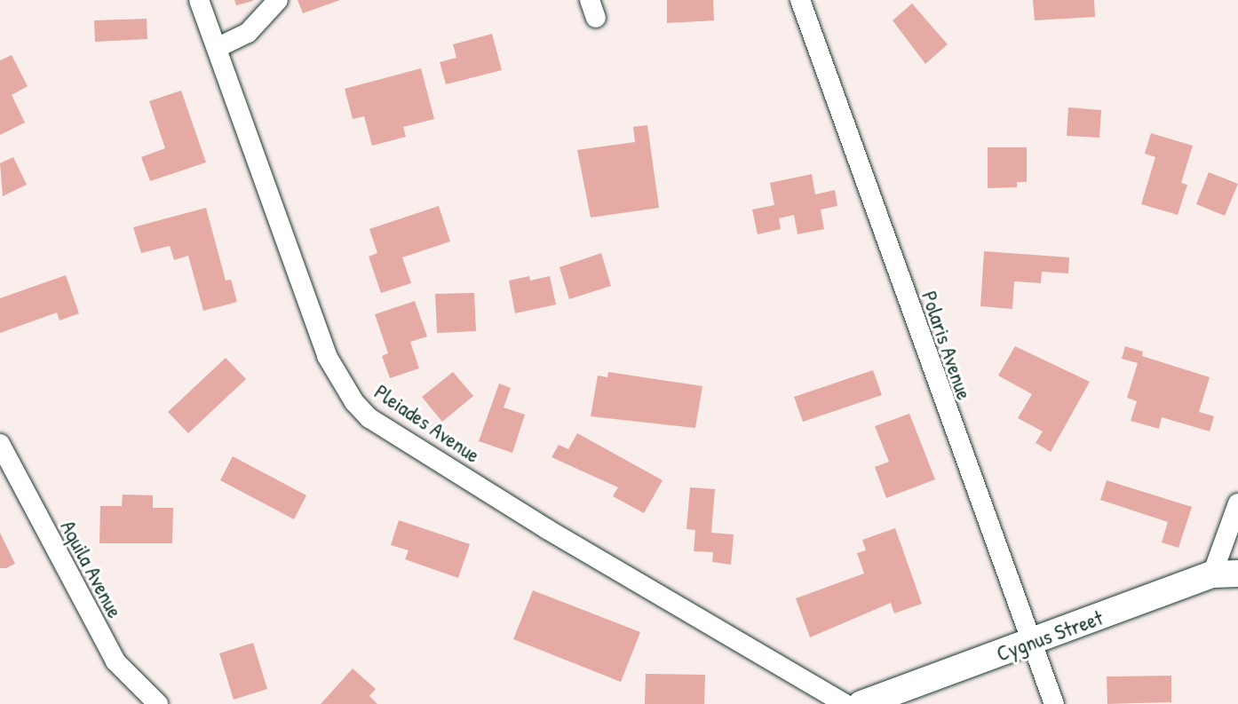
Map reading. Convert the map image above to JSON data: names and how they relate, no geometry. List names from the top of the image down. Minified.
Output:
{"streets":{"street":["Polaris Avenue","Pleiades Avenue","Aquila Avenue","Cygnus Street"]},"crossings":[["Polaris Avenue","Cygnus Street"]]}
